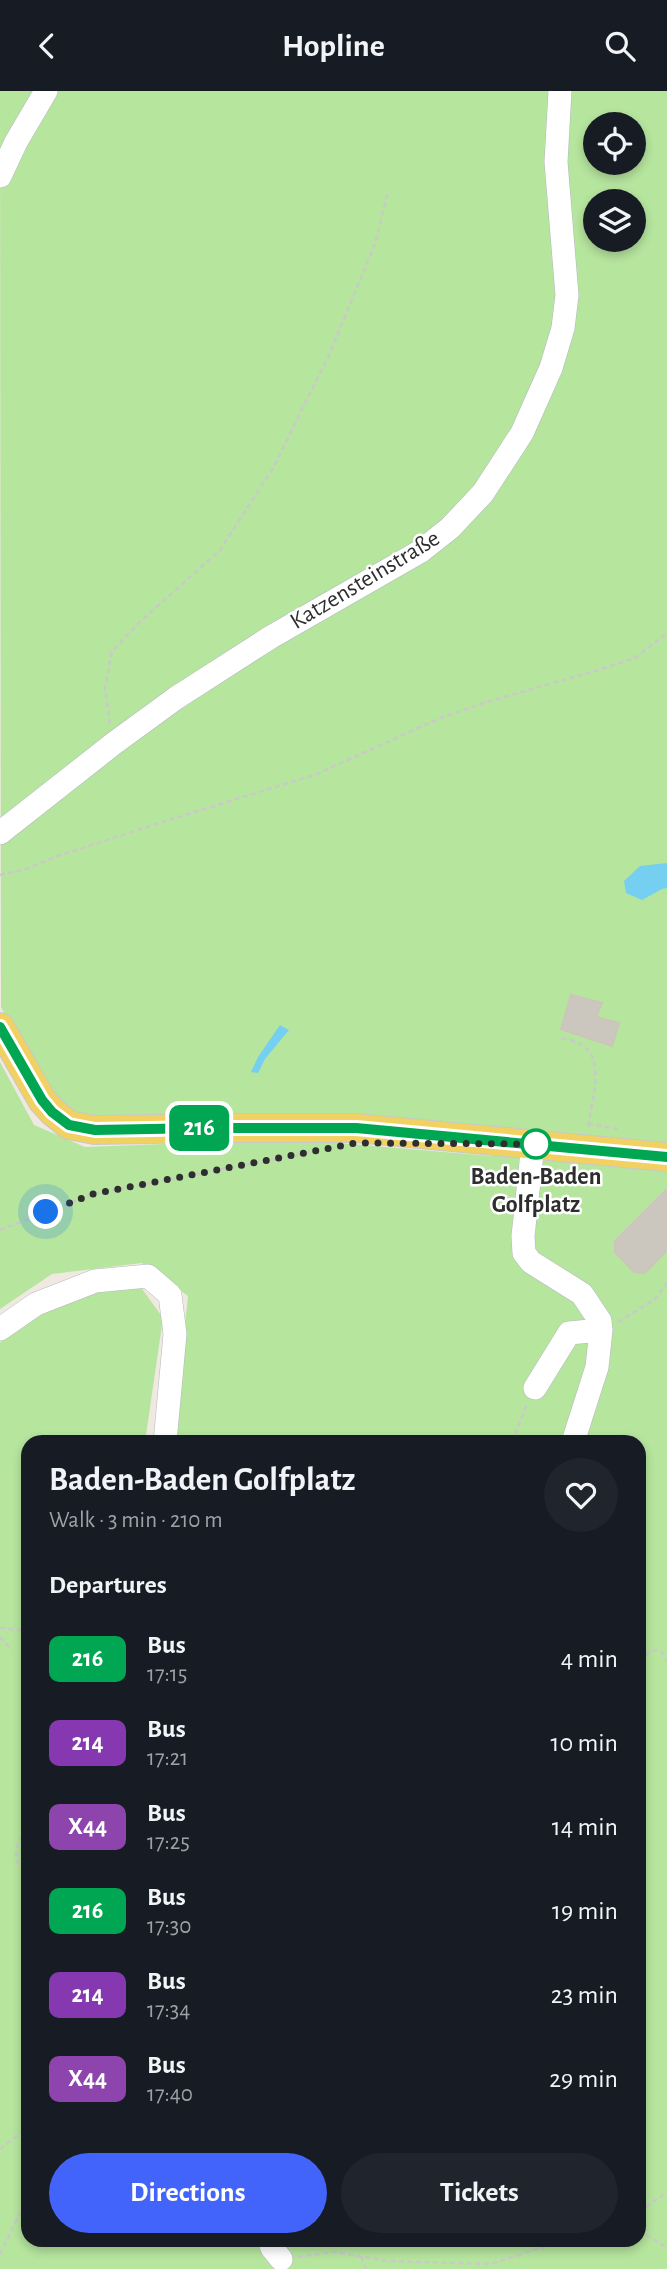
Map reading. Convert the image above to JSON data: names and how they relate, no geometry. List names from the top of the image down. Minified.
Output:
{"streets":{"street":["Katzensteinstraße"]},"places":["Baden-Baden Golfplatz"],"lines":["bus line 216"],"page":{"header":"Hopline","on_map":"216","heading":[["Baden-Baden Golfplatz","Walk · 3 min · 210 m"],"Departures"],"list":[{"mark":"216","name":"Bus","note":"17:15","value":"4 min"},{"mark":"214","name":"Bus","note":"17:21","value":"10 min"},{"mark":"X44","name":"Bus","note":"17:25","value":"14 min"},{"mark":"216","name":"Bus","note":"17:30","value":"19 min"},{"mark":"214","name":"Bus","note":"17:34","value":"23 min"},{"mark":"X44","name":"Bus","note":"17:40","value":"29 min"}],"buttons":["Directions","Tickets"]}}
